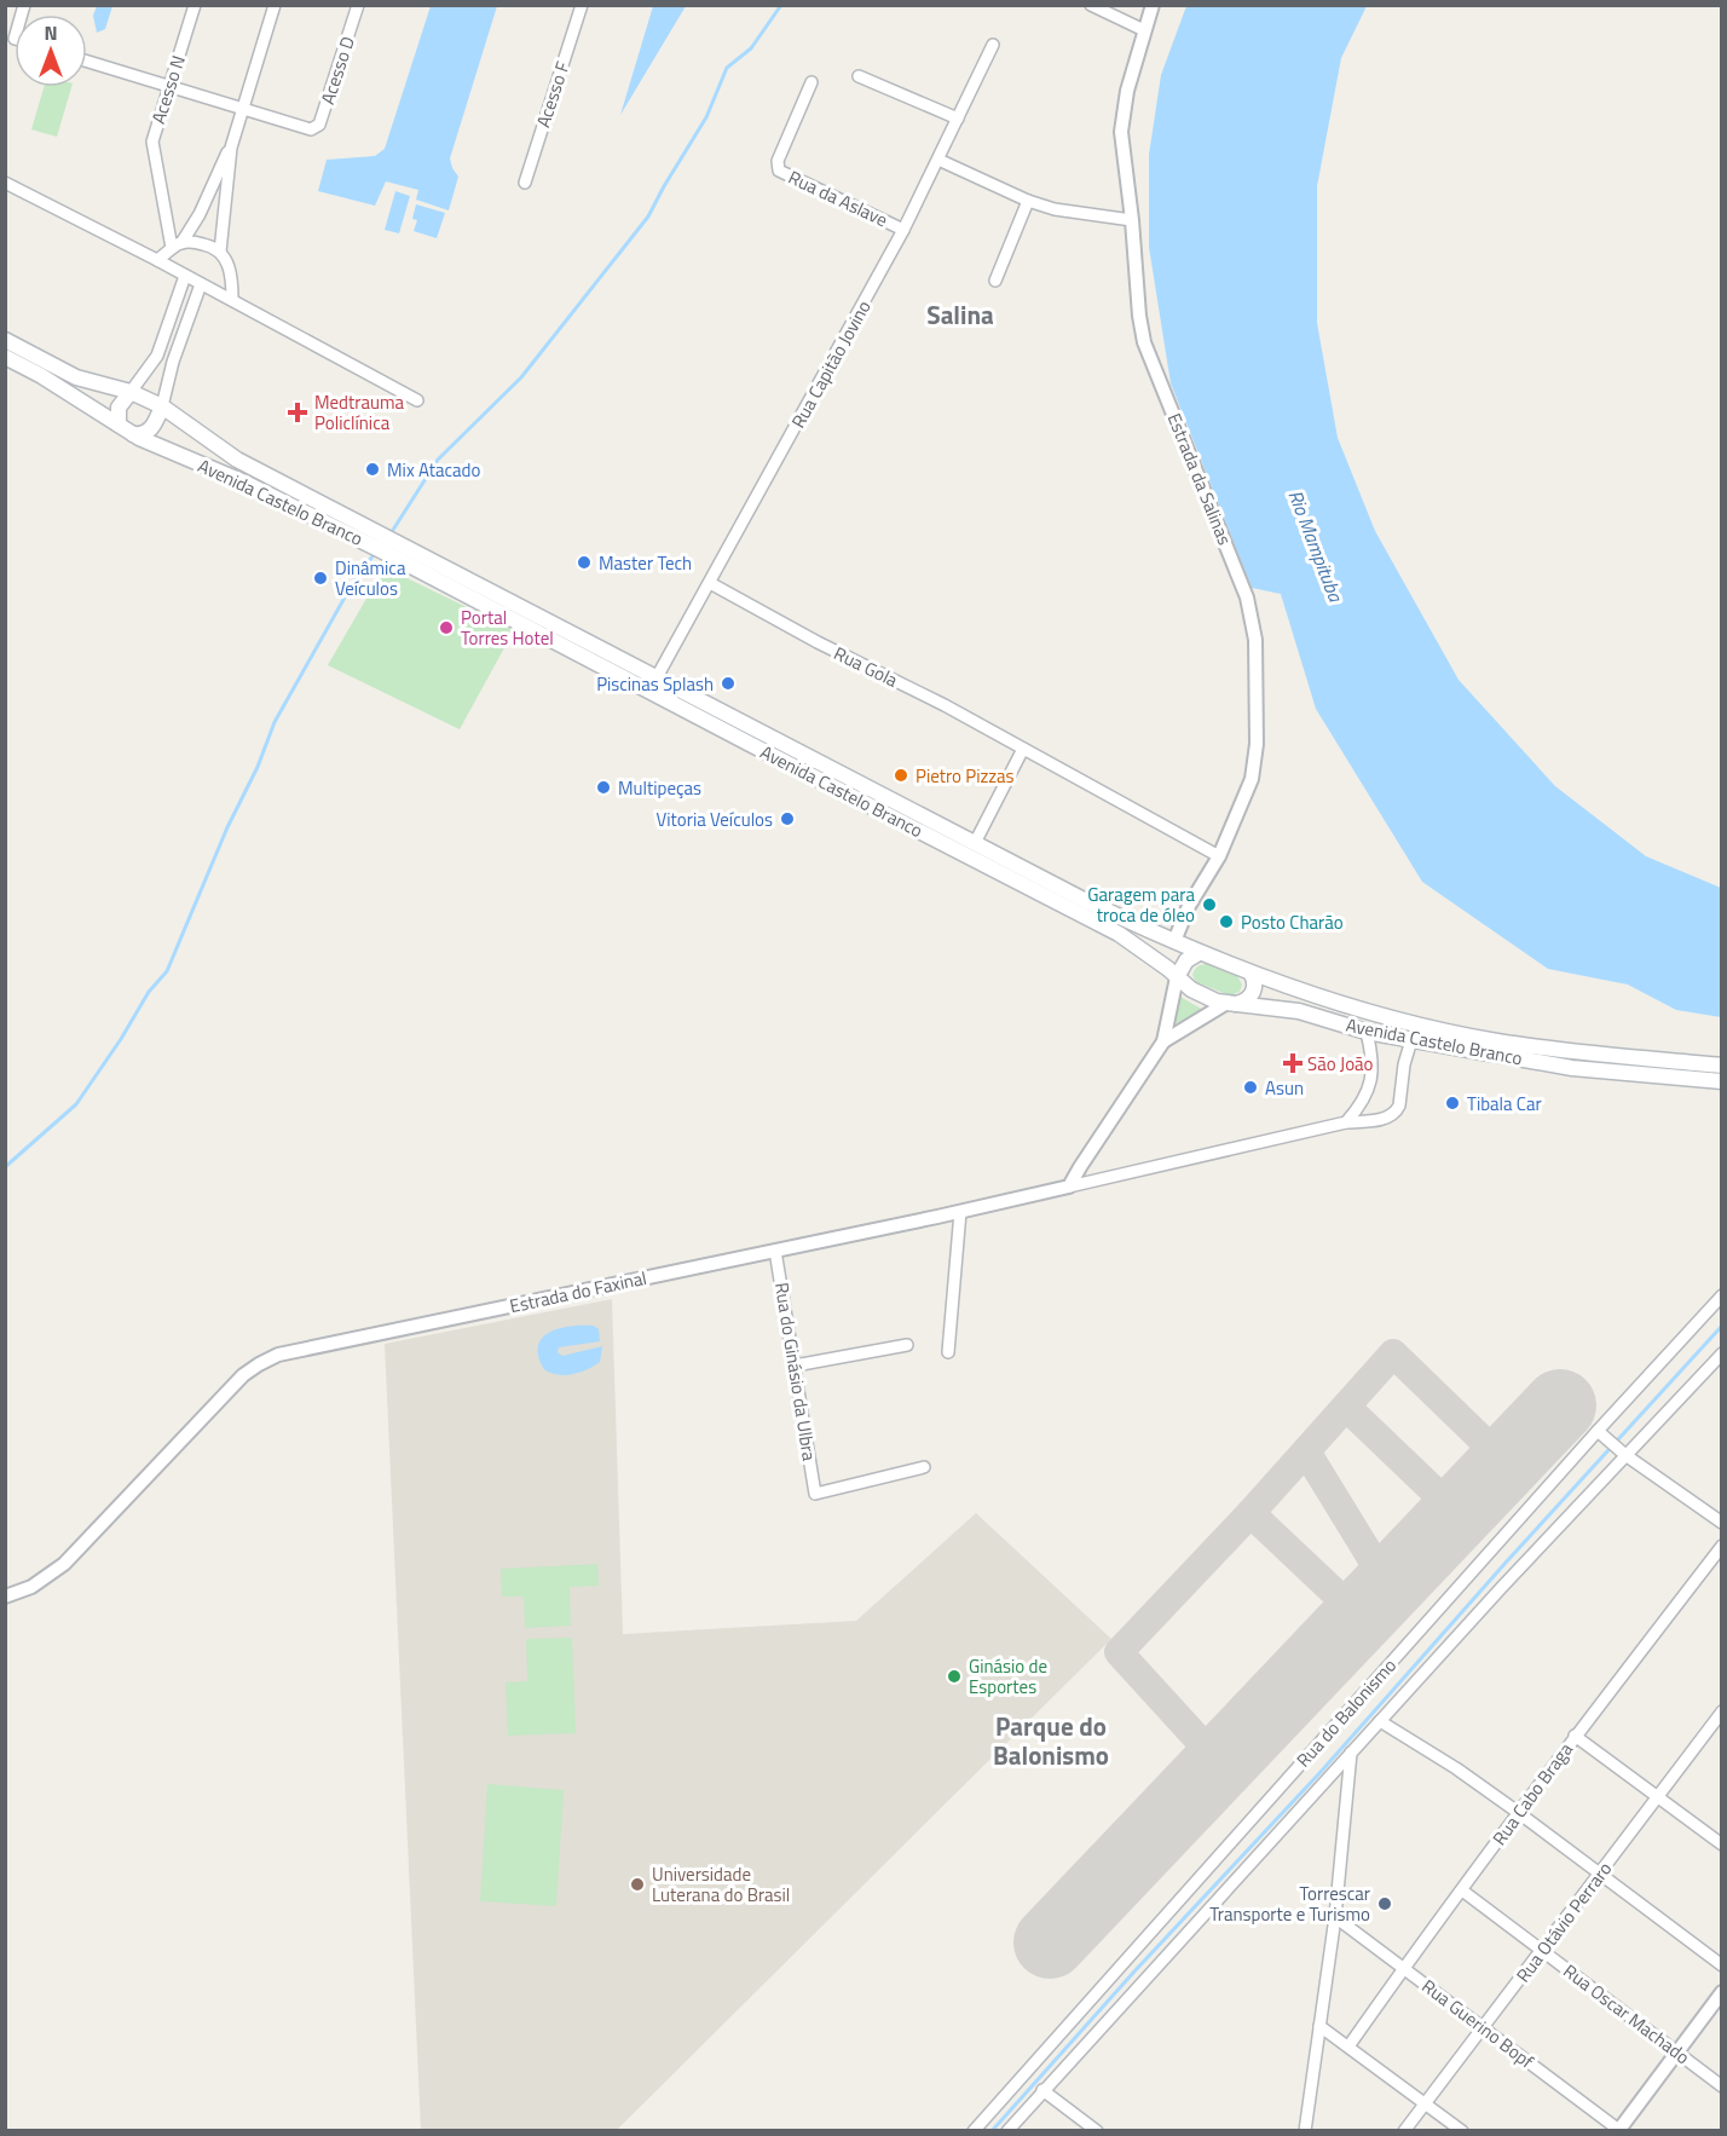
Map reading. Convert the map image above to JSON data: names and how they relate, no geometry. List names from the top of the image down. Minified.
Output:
{"streets":{"main road":["Avenida Castelo Branco"],"street":["Acesso D","Acesso N","Acesso F","Rua da Aslave","Rua Capitão Jovino","Estrada da Salinas","Rua Gola","Estrada do Faxinal","Rua do Ginásio da Ulbra","Rua do Balonismo","Rua Cabo Braga","Rua Otávio Perraro","Rua Oscar Machado","Rua Guerino Bopf"]},"crossings":[["Rua da Aslave","Rua Capitão Jovino"],["Rua Capitão Jovino","Avenida Castelo Branco"],["Rua Capitão Jovino","Rua Gola"],["Estrada da Salinas","Avenida Castelo Branco"],["Estrada da Salinas","Rua Gola"],["Estrada do Faxinal","Rua do Ginásio da Ulbra"],["Rua Cabo Braga","Rua Oscar Machado"],["Rua Cabo Braga","Rua Guerino Bopf"],["Rua Otávio Perraro","Rua Oscar Machado"],["Rua Otávio Perraro","Rua Guerino Bopf"]],"districts":["Salina","Parque do Balonismo"],"water":["Rio Mampituba"],"places":{"health":["Medtrauma Policlínica","São João"],"other":["Mix Atacado","Master Tech","Dinâmica Veículos","Portal Torres Hotel","Piscinas Splash","Pietro Pizzas","Multipeças","Vitoria Veículos","Garagem para troca de óleo","Posto Charão","Asun","Tibala Car","Ginásio de Esportes","Universidade Luterana do Brasil","Torrescar Transporte e Turismo"]},"north":"top"}
